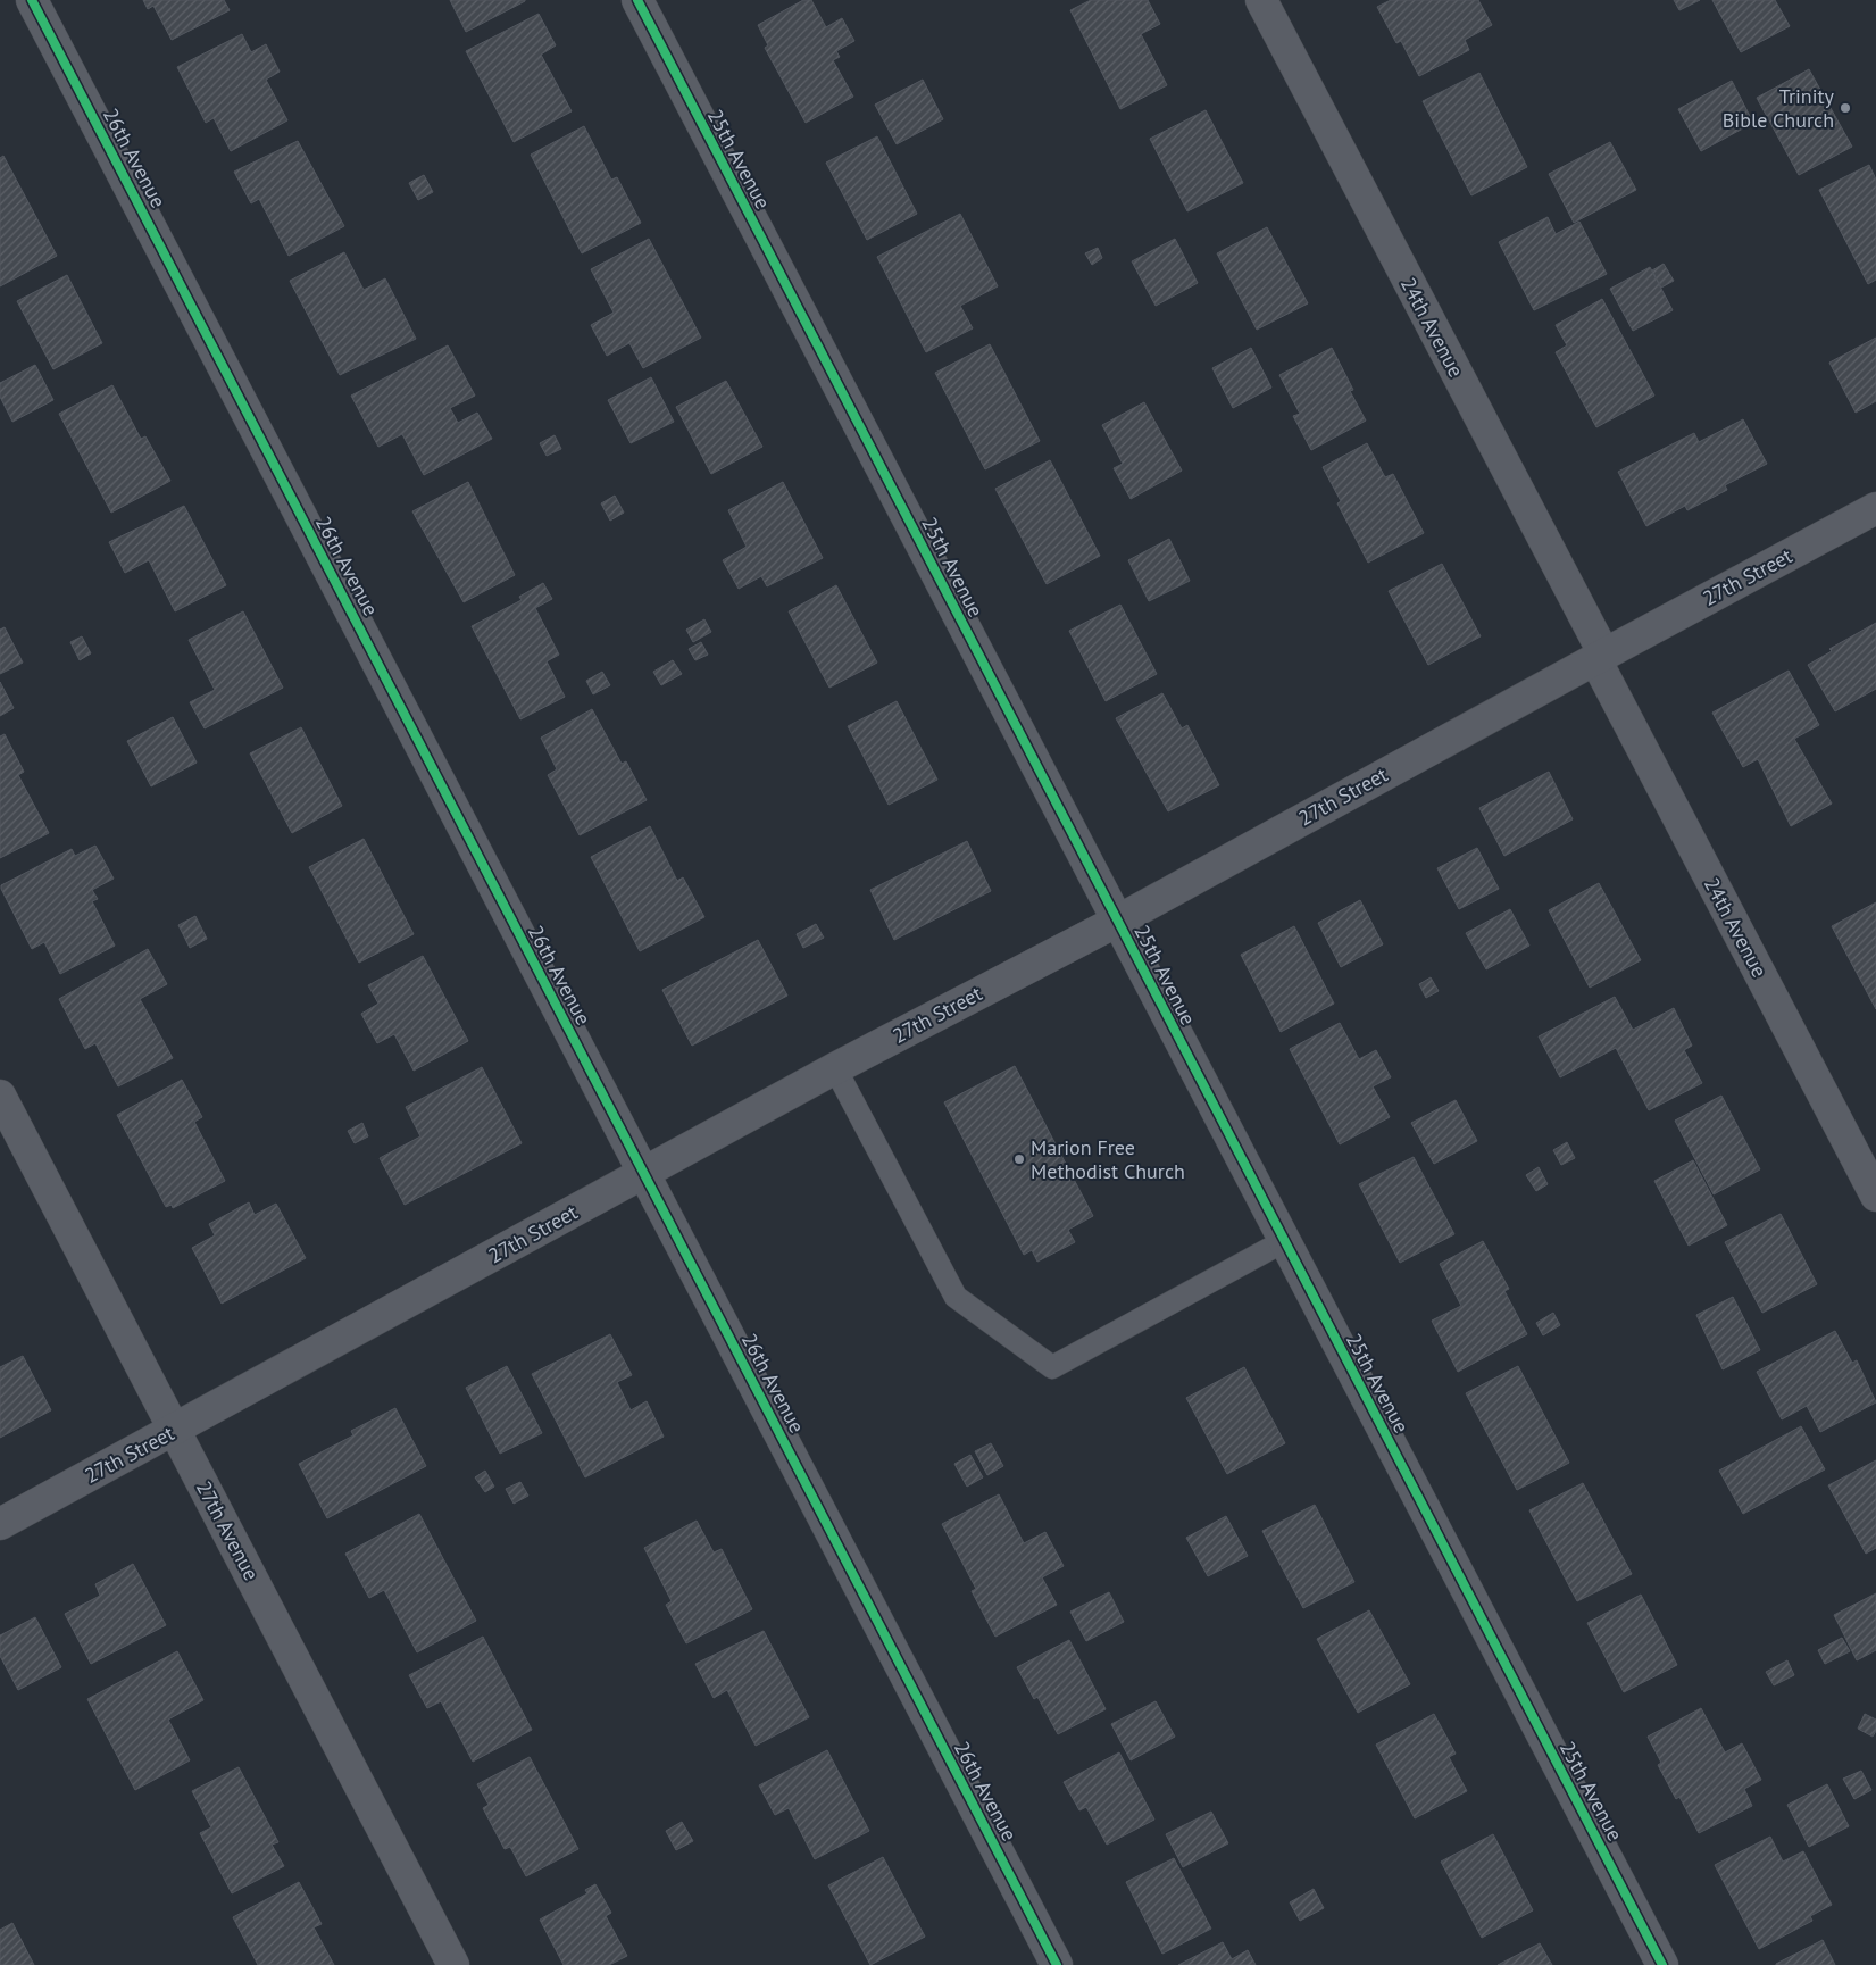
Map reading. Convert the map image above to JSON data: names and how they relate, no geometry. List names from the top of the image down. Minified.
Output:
{"streets":{"street":["26th Avenue","25th Avenue","24th Avenue","27th Street","27th Avenue"]},"crossings":[["26th Avenue","27th Street"],["25th Avenue","27th Street"],["24th Avenue","27th Street"],["27th Street","27th Avenue"]],"places":["Trinity Bible Church","Marion Free Methodist Church"]}
